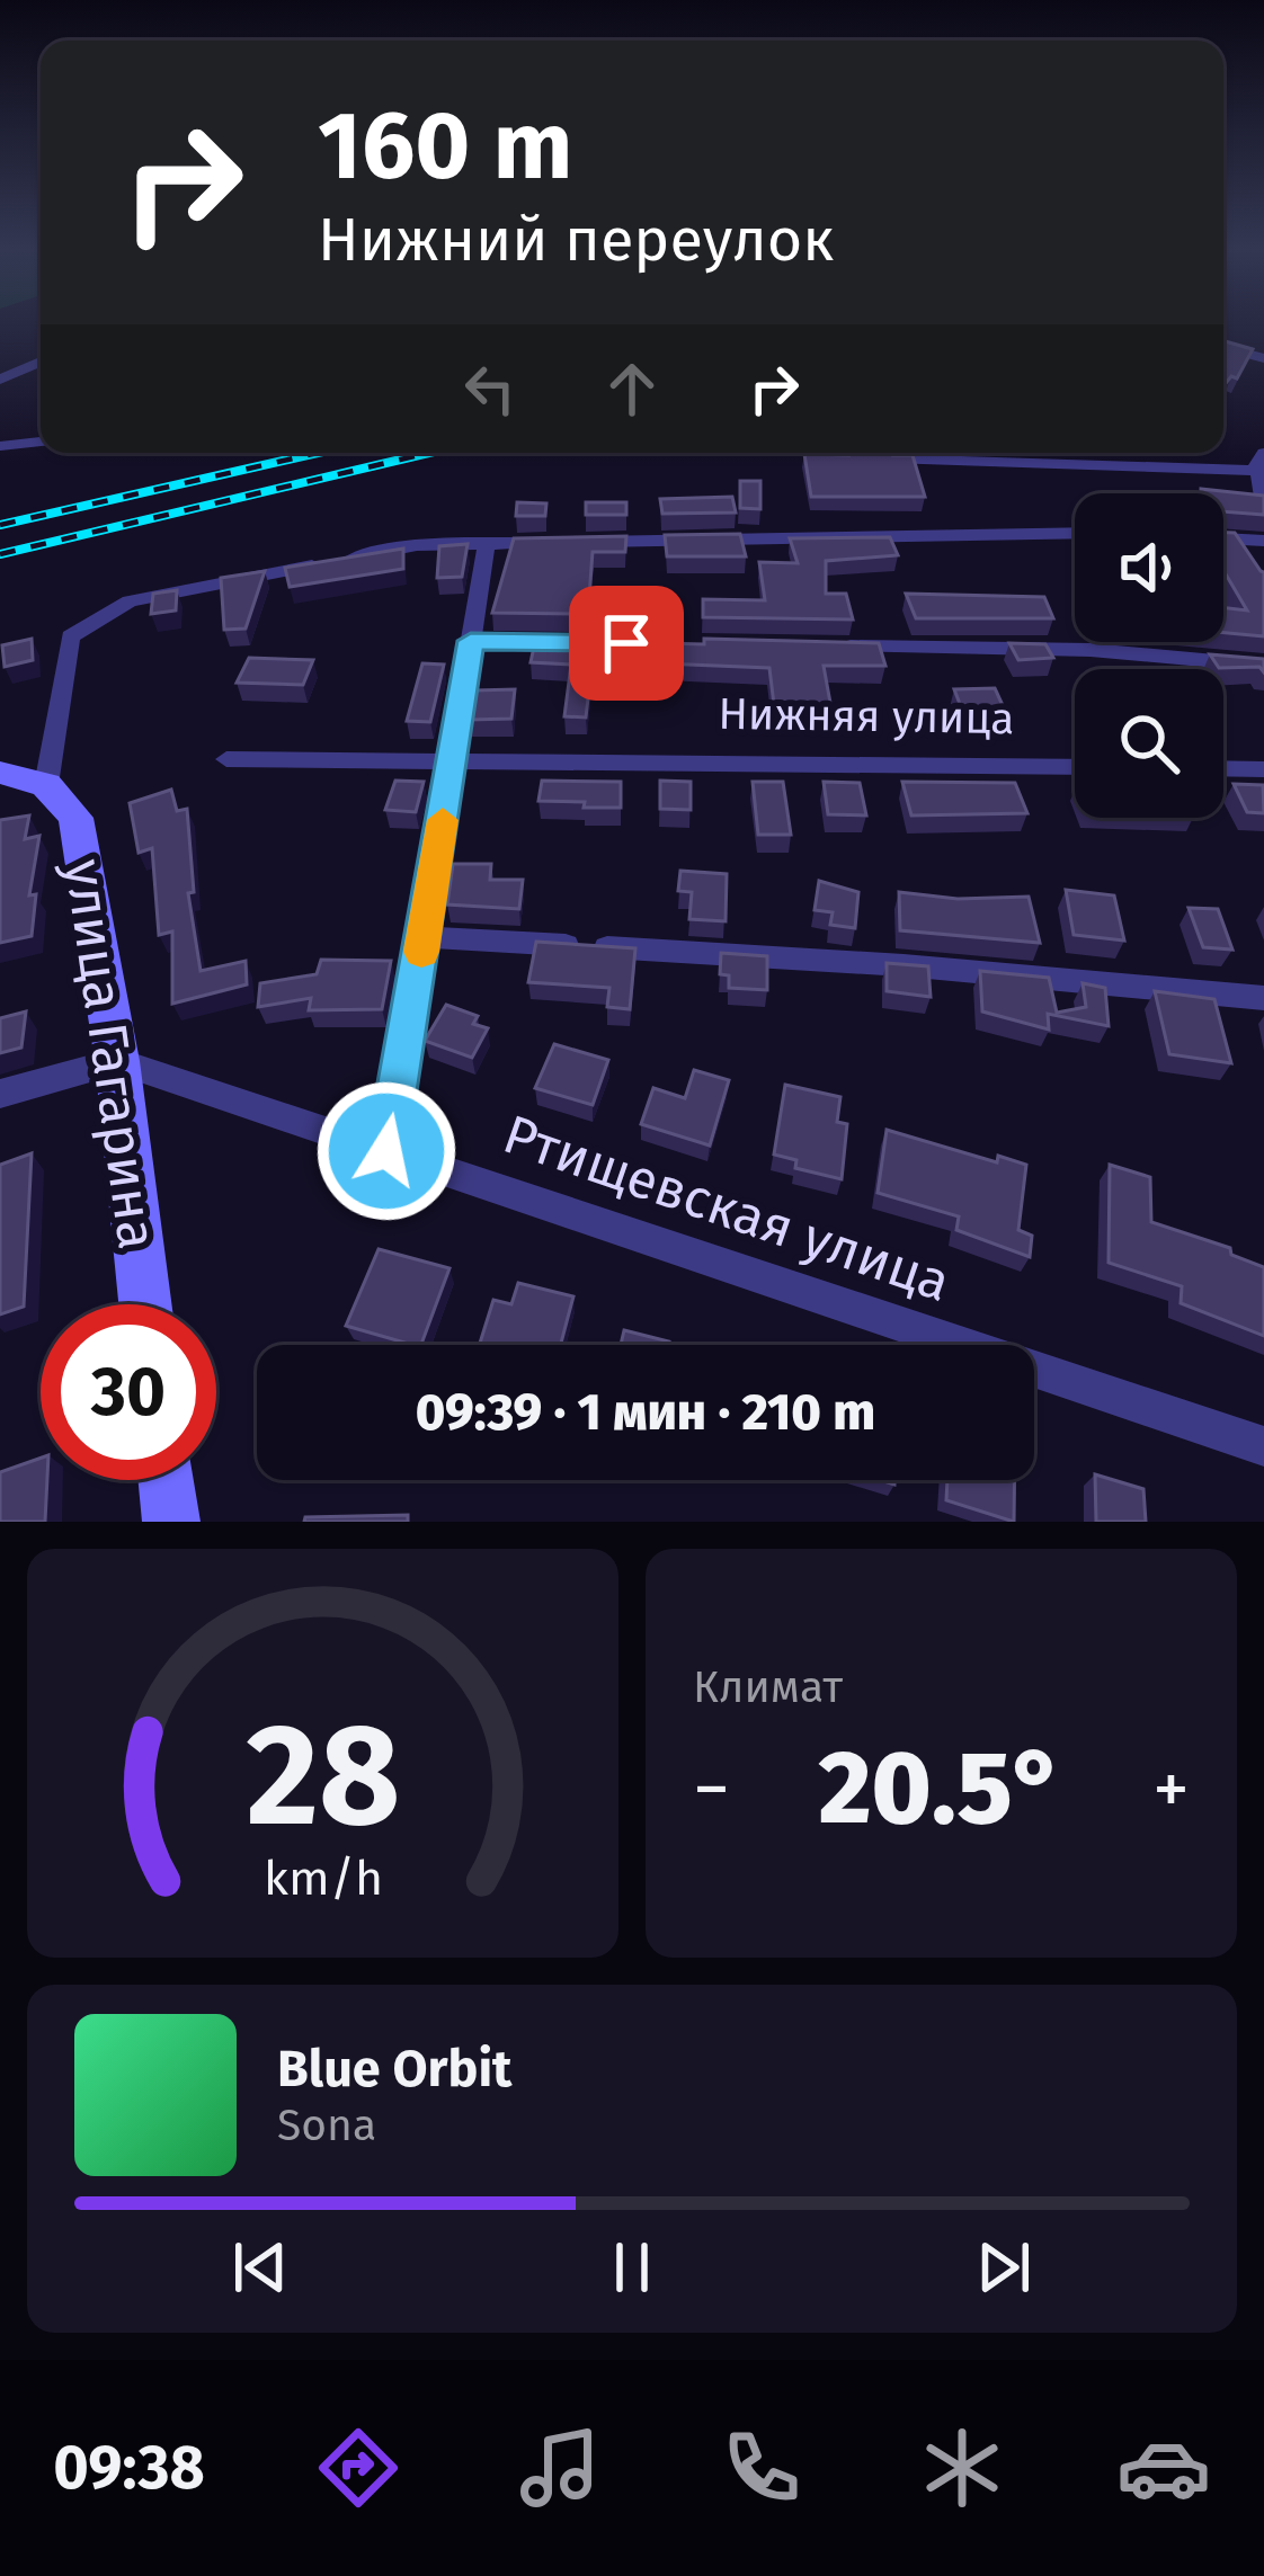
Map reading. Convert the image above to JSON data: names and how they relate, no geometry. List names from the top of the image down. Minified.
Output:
{"streets":{"street":["Нижняя улица","улица Гагарина","Ртищевская улица"]},"crossings":[["улица Гагарина","Ртищевская улица"]],"page":{"turn":["160 m","Нижний переулок"],"limit":"30","trip":"09:39 · 1 мин · 210 m","tile":"Климат","heat":["−","20.5°","+"],"song":["Blue Orbit","Sona"],"tabs":"09:38","gauge":["28","km/h"]}}
